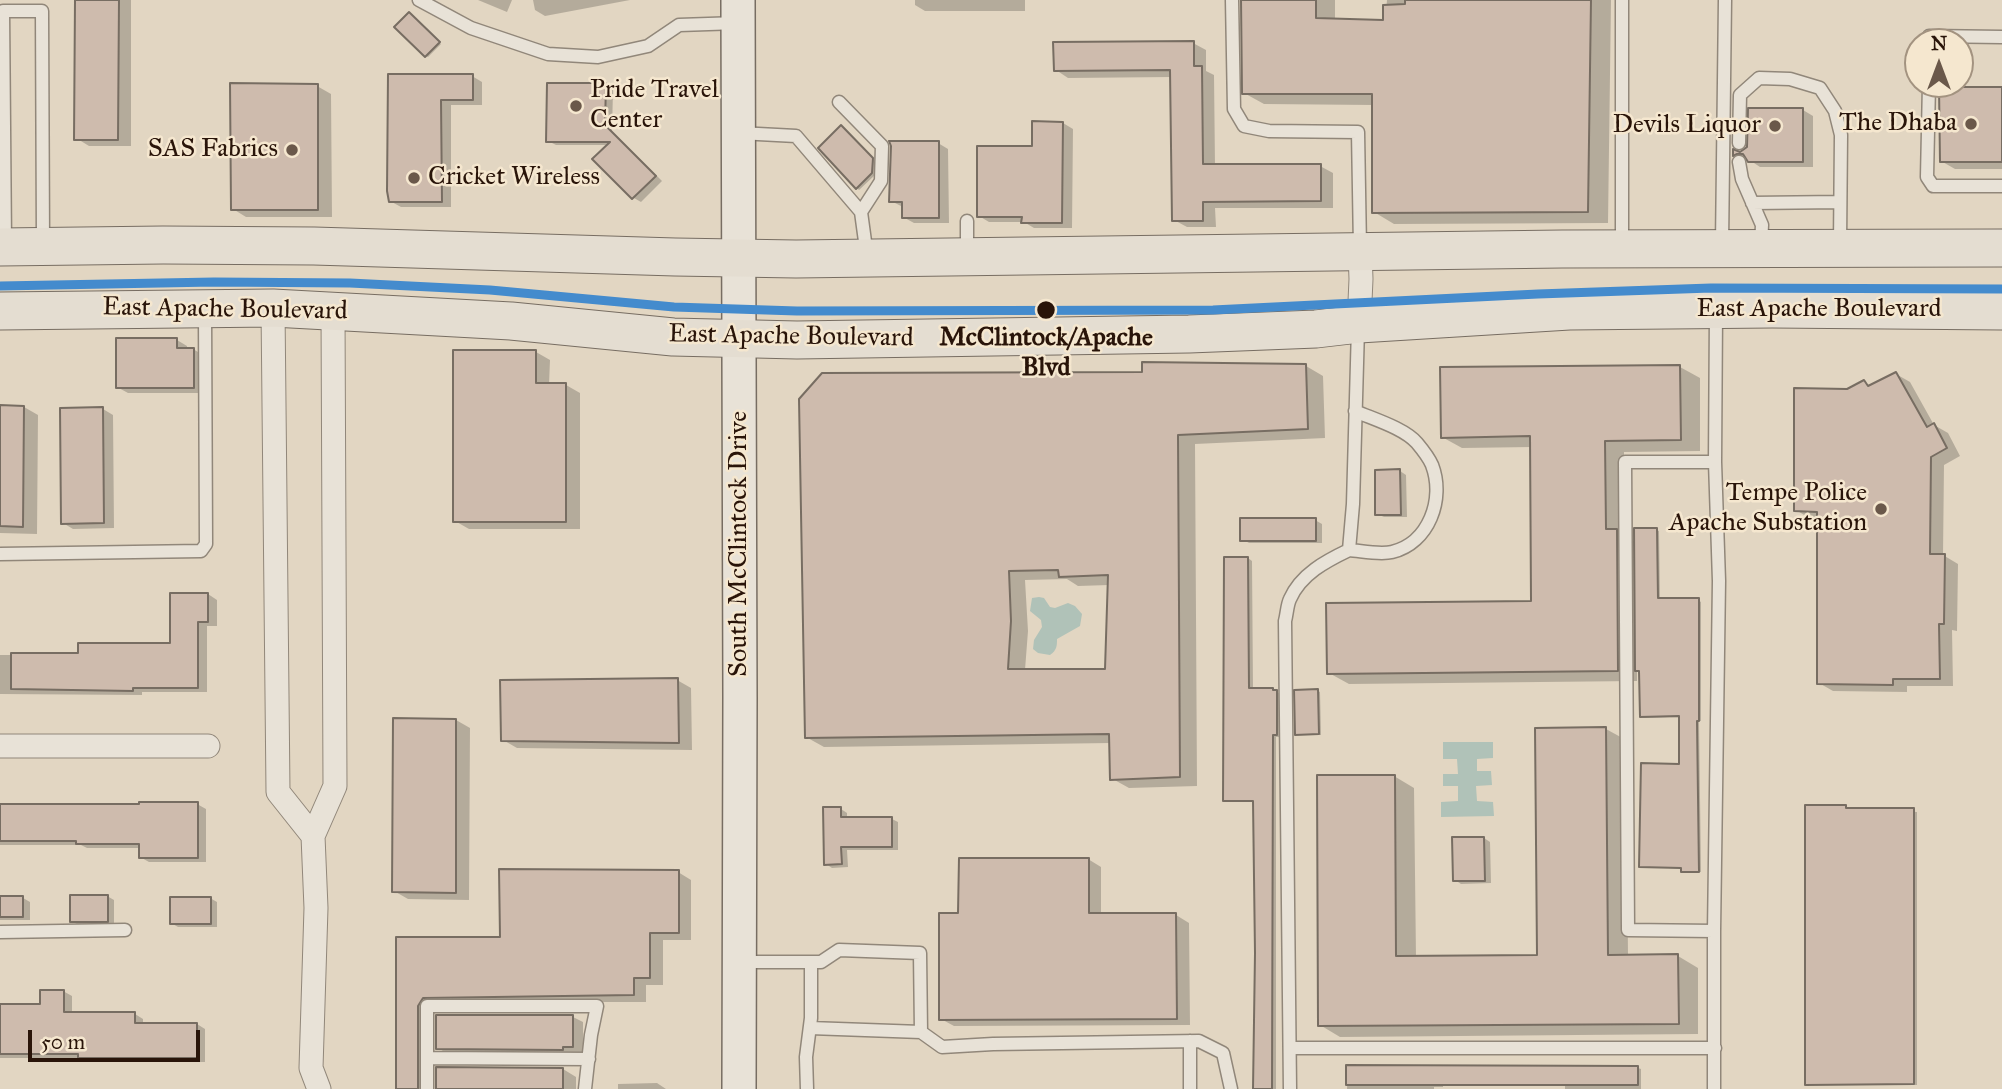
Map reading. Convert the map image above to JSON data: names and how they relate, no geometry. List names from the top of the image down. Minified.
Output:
{"streets":{"main road":["East Apache Boulevard","South McClintock Drive"]},"crossings":[["East Apache Boulevard","South McClintock Drive"]],"places":["Pride Travel Center","The Dhaba","Devils Liquor","SAS Fabrics","Cricket Wireless","McClintock/Apache Blvd","Tempe Police Apache Substation"],"scale_bar":"50 m","north":"top"}
